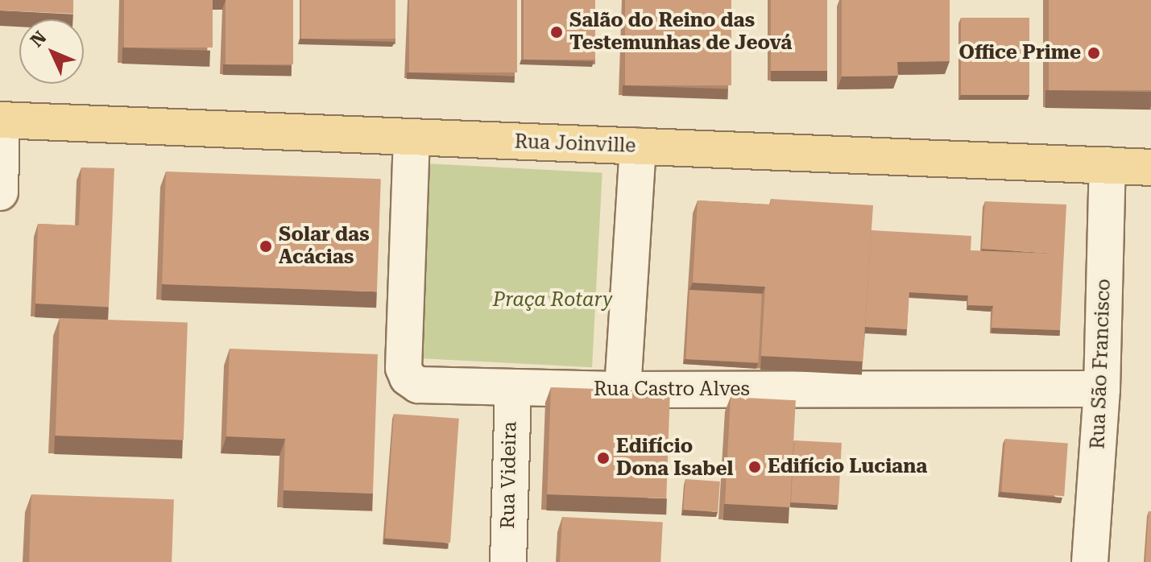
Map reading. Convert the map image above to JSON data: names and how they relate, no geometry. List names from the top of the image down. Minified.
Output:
{"streets":{"main road":["Rua Joinville"],"street":["Rua São Francisco","Rua Castro Alves","Rua Videira"]},"crossings":[["Rua Joinville","Rua São Francisco"],["Rua Joinville","Rua Castro Alves"],["Rua São Francisco","Rua Castro Alves"],["Rua Castro Alves","Rua Videira"]],"parks":["Praça Rotary"],"places":["Salão do Reino das Testemunhas de Jeová","Office Prime","Solar das Acácias","Edifício Dona Isabel","Edifício Luciana"],"north":"top left"}
